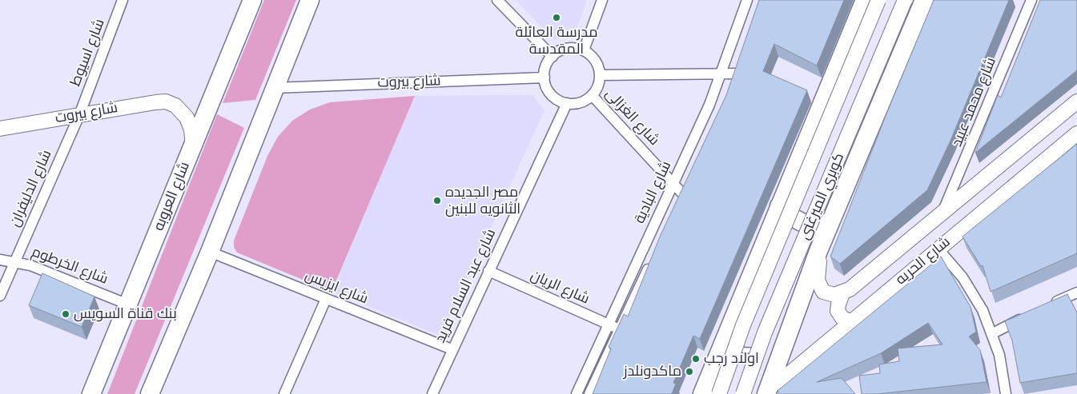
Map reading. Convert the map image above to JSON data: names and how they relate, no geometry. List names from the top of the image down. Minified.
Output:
{"streets":{"highway":["شارع العروبه"],"street":["شارع اسيوط","شارع بيروت","شارع محمد عبيد","شارع الغزالى","شارع الدليفران","شارع البادية","كوبري الميرغنى","شارع الحريه","شارع الخرطوم","شارع عبد السلام فريد","شارع ايزيس","شارع الريان"]},"crossings":[["شارع اسيوط","شارع بيروت"],["شارع اسيوط","شارع الدليفران"],["شارع بيروت","شارع الغزالى"],["شارع بيروت","شارع الدليفران"],["شارع بيروت","شارع العروبه"],["شارع بيروت","شارع عبد السلام فريد"],["شارع محمد عبيد","شارع الحريه"],["شارع الغزالى","شارع البادية"],["شارع الغزالى","شارع عبد السلام فريد"],["شارع الدليفران","شارع الخرطوم"],["شارع البادية","شارع الريان"],["شارع العروبه","شارع الخرطوم"],["شارع عبد السلام فريد","شارع ايزيس"],["شارع عبد السلام فريد","شارع الريان"]],"places":["مدرسة العائلة المقدسة","مصر الجديده الثانويه للبنين","بنك قناة السويس","اولاد رجب","ماكدونلدز"]}
